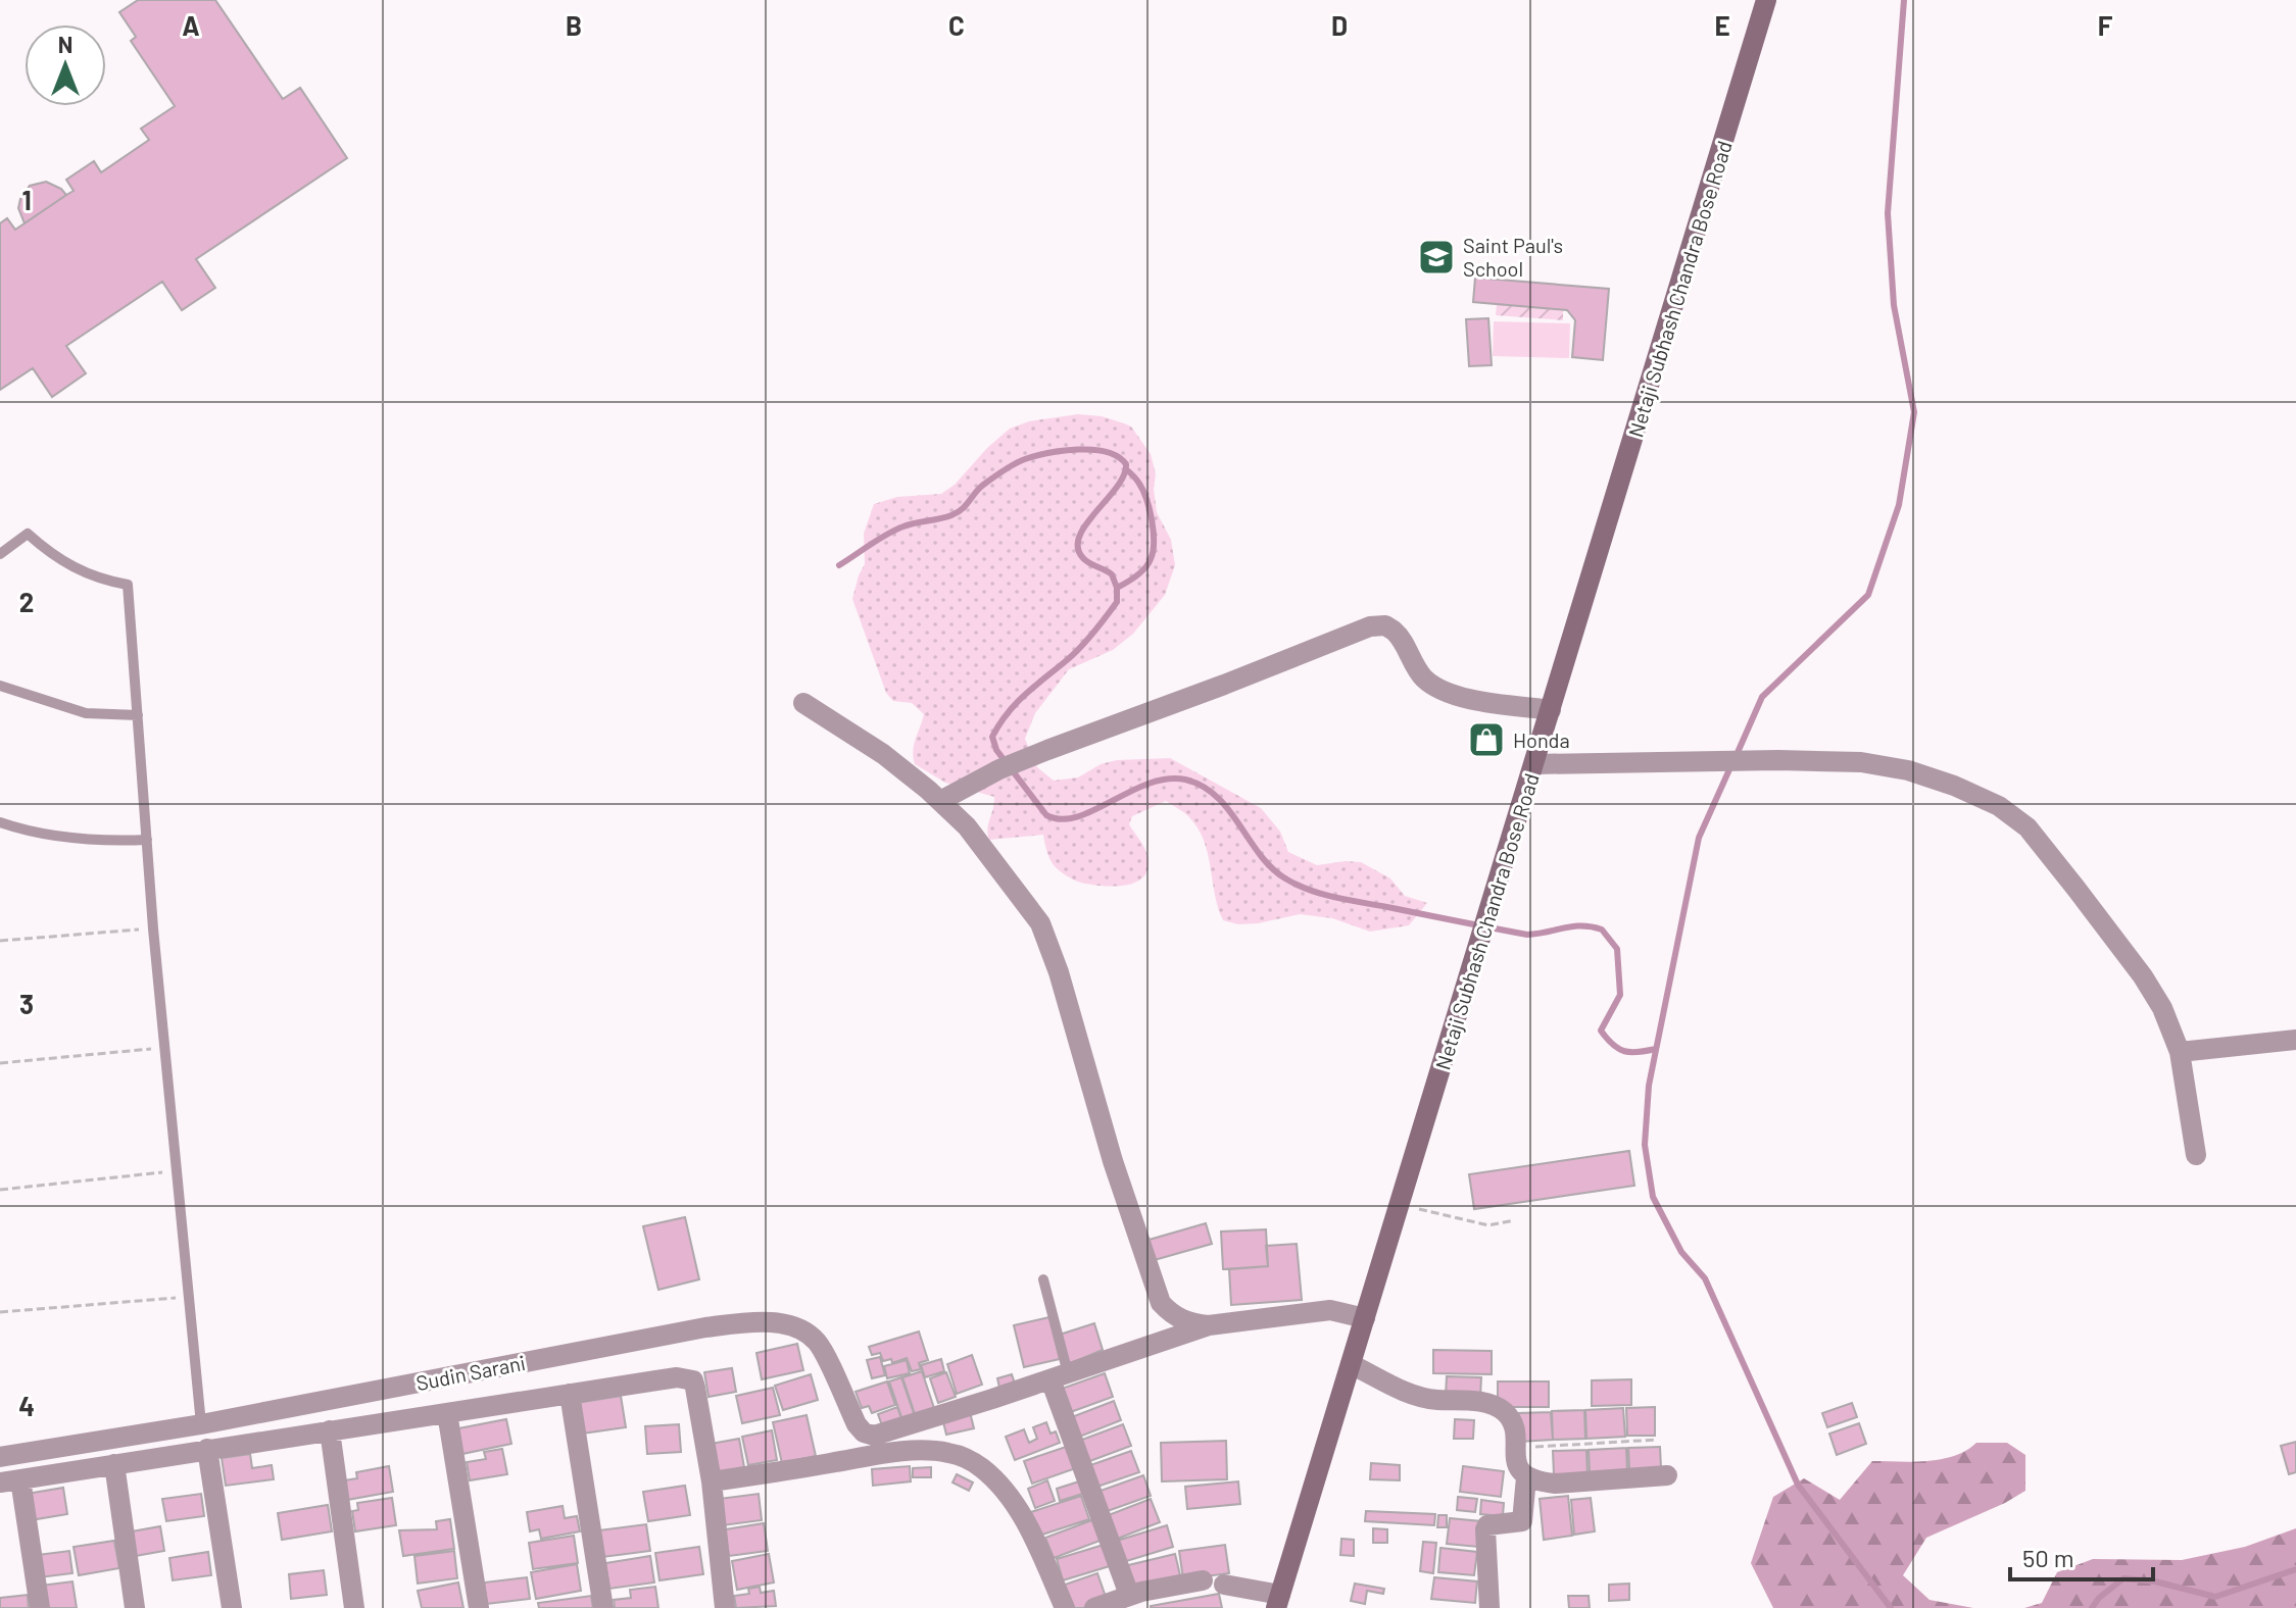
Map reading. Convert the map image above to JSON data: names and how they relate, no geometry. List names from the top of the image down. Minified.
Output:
{"streets":{"street":["Netaji Subhash Chandra Bose Road","Sudin Sarani"]},"places":{"school or university":["Saint Paul's School"],"shop":["Honda"]},"scale_bar":"50 m","north":"top","grid":{"columns":["A","B","C","D","E","F"],"rows":["1","2","3","4"]}}
